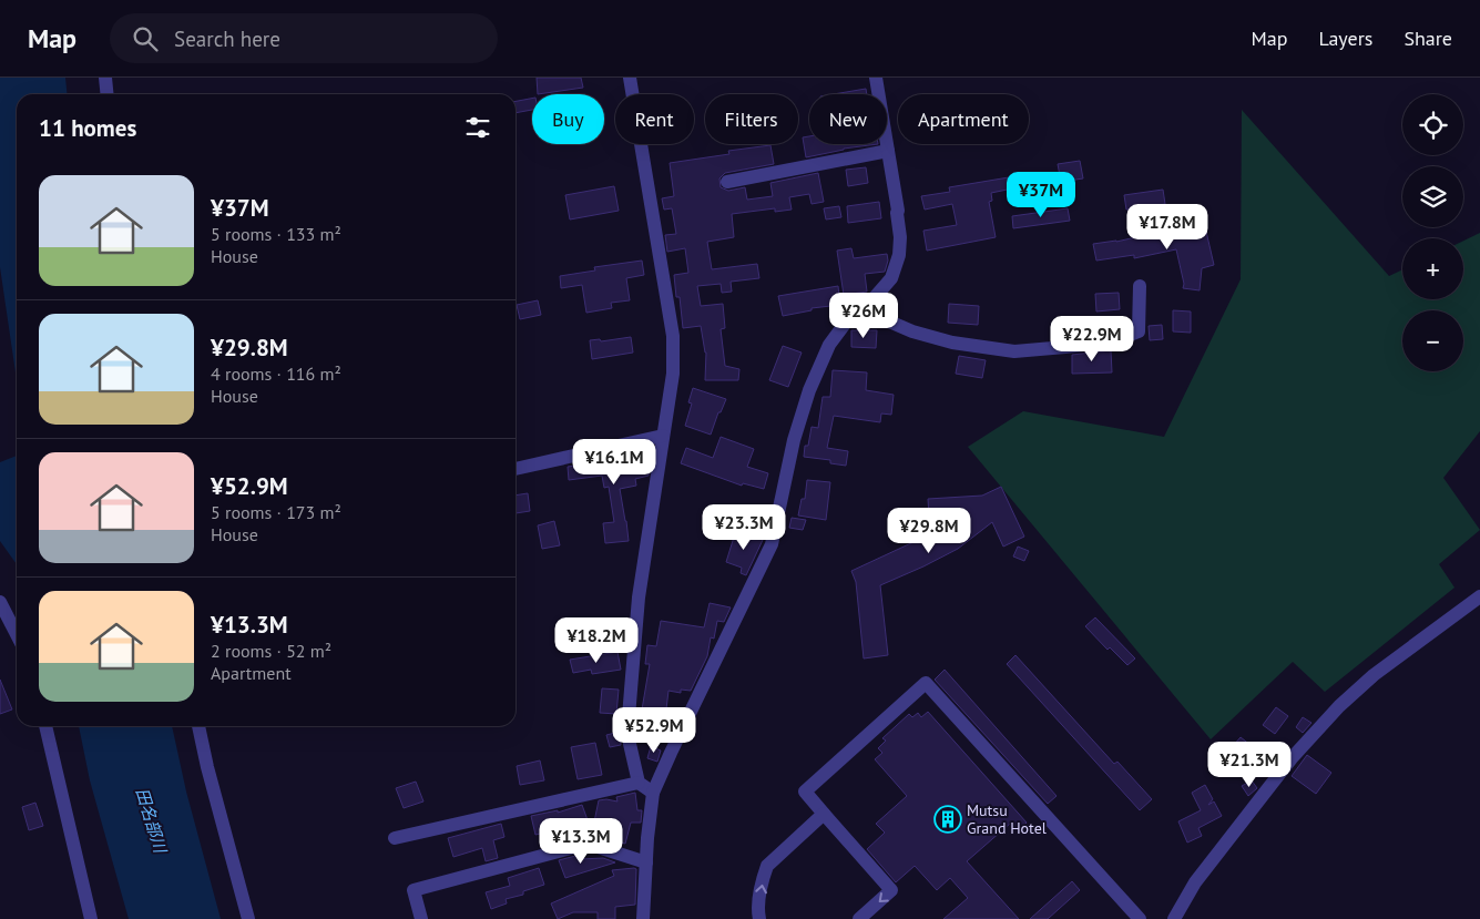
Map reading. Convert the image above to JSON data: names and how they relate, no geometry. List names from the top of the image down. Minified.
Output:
{"water":["田名部川"],"places":{"building":["Mutsu Grand Hotel"]},"page":{"header":"Map","search":"Search here","nav":["Map","Layers","Share"],"map_buttons":["+","−"],"chip":["Buy","Rent","Filters","New","Apartment"],"heading":"11 homes","list":[{"name":"¥37M","note":"5 rooms · 133 m² · House"},{"name":"¥29.8M","note":"4 rooms · 116 m² · House"},{"name":"¥52.9M","note":"5 rooms · 173 m² · House"},{"name":"¥13.3M","note":"2 rooms · 52 m² · Apartment"}],"price":["¥37M","¥17.8M","¥26M","¥22.9M","¥16.1M","¥23.3M","¥29.8M","¥18.2M","¥52.9M","¥21.3M","¥13.3M"]}}
